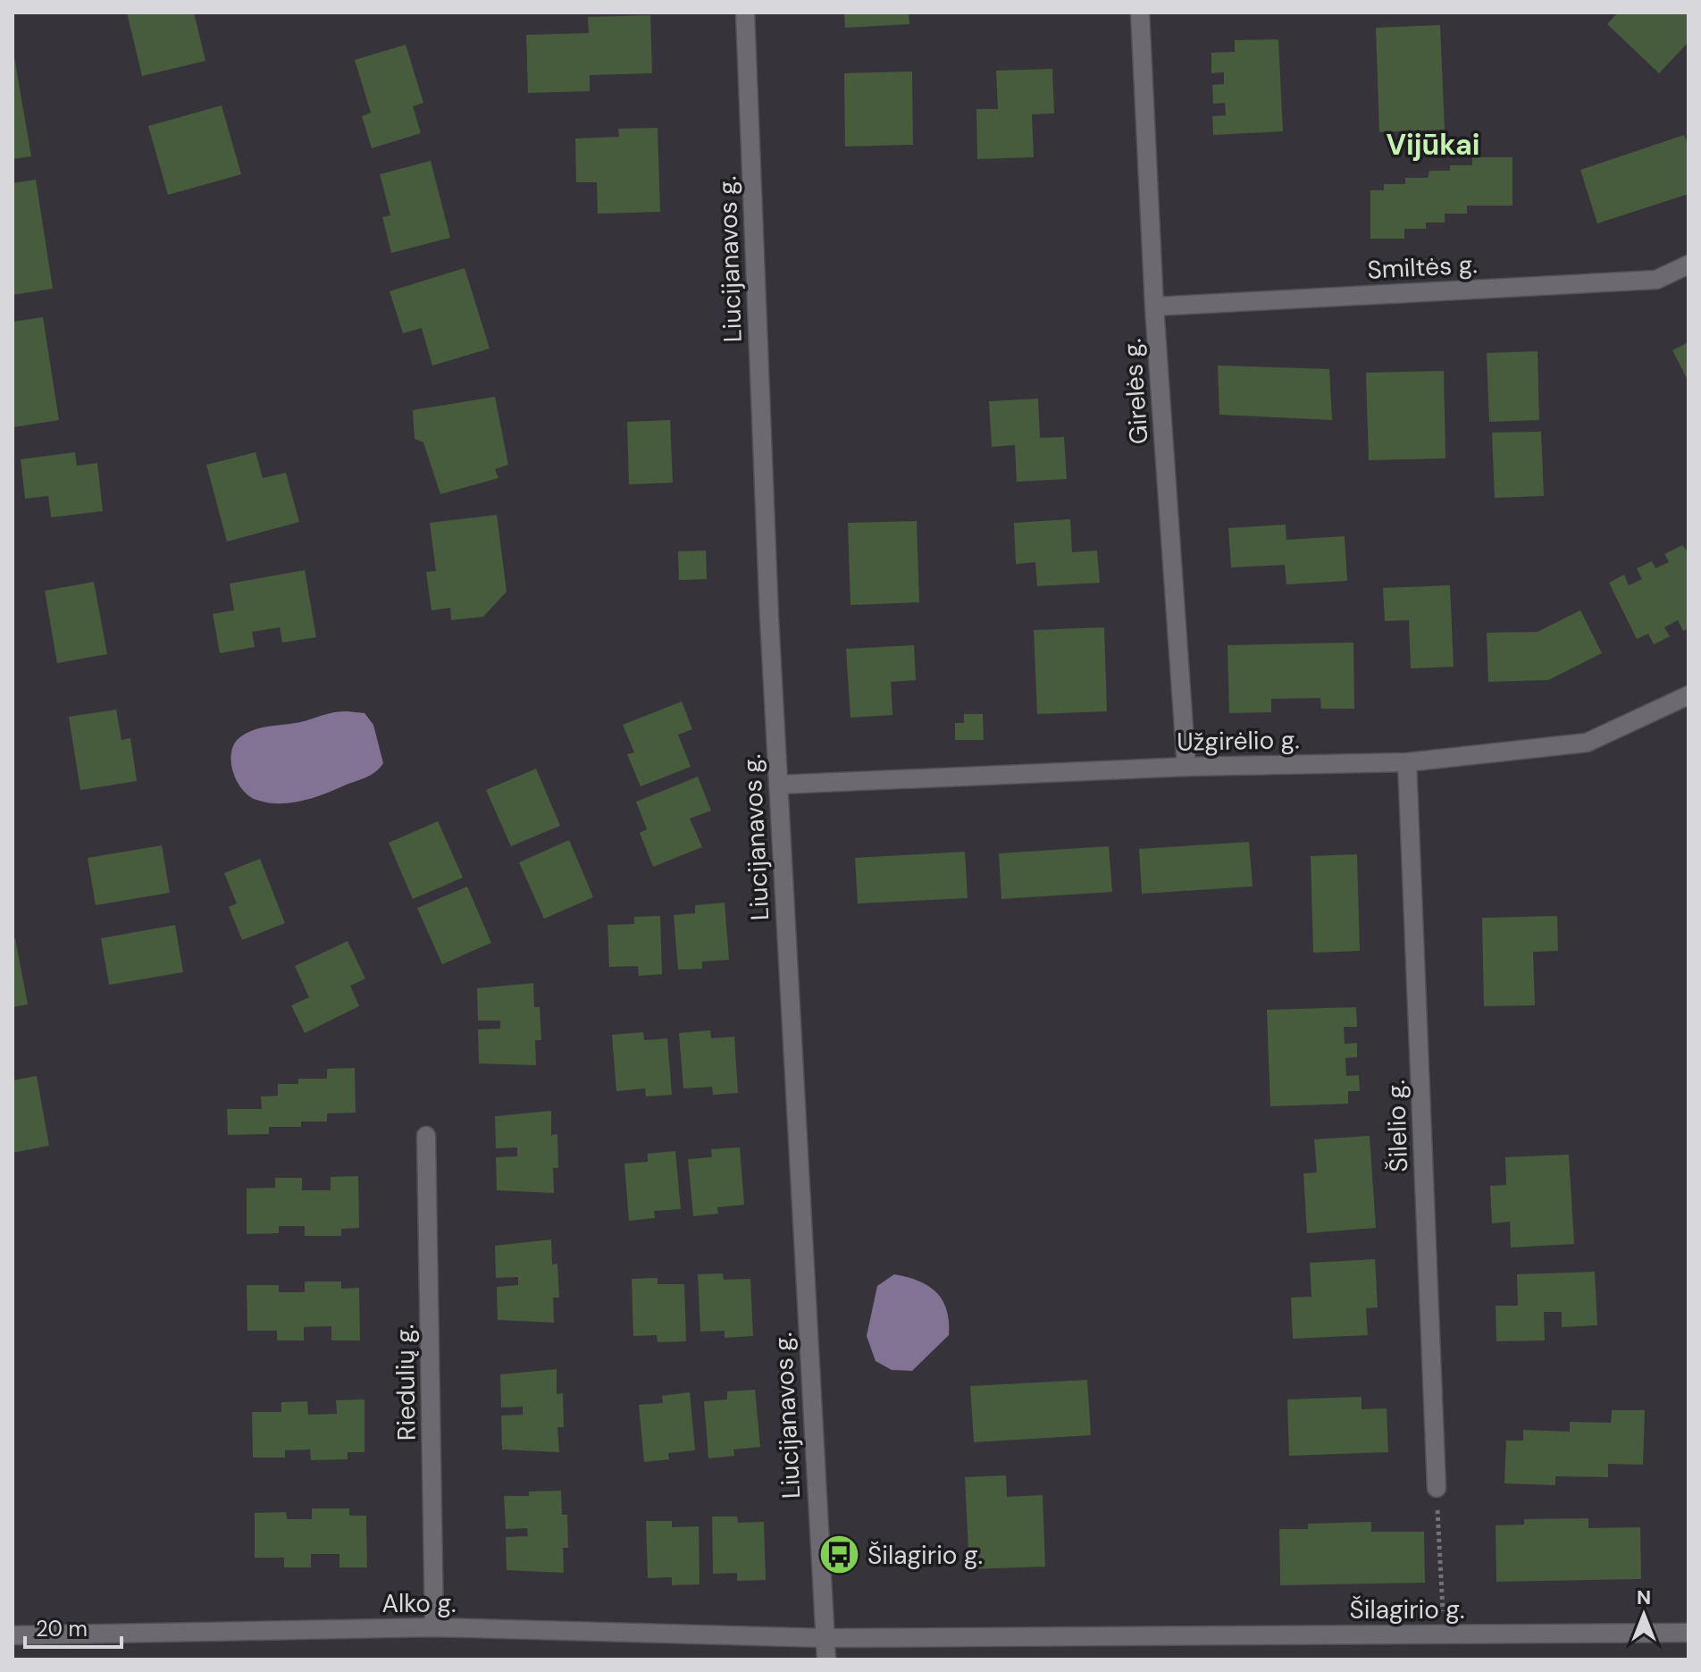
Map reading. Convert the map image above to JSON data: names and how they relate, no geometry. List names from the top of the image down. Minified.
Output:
{"streets":{"street":["Liucijanavos g.","Smiltės g.","Girelės g.","Užgirėlio g.","Šilelio g.","Riedulių g.","Alko g.","Šilagirio g."]},"crossings":[["Liucijanavos g.","Užgirėlio g."],["Liucijanavos g.","Alko g."],["Liucijanavos g.","Šilagirio g."],["Smiltės g.","Girelės g."],["Girelės g.","Užgirėlio g."],["Užgirėlio g.","Šilelio g."],["Riedulių g.","Alko g."],["Alko g.","Šilagirio g."]],"districts":["Vijūkai"],"places":{"bus stop":["Šilagirio g."]},"scale_bar":"20 m","north":"top"}
